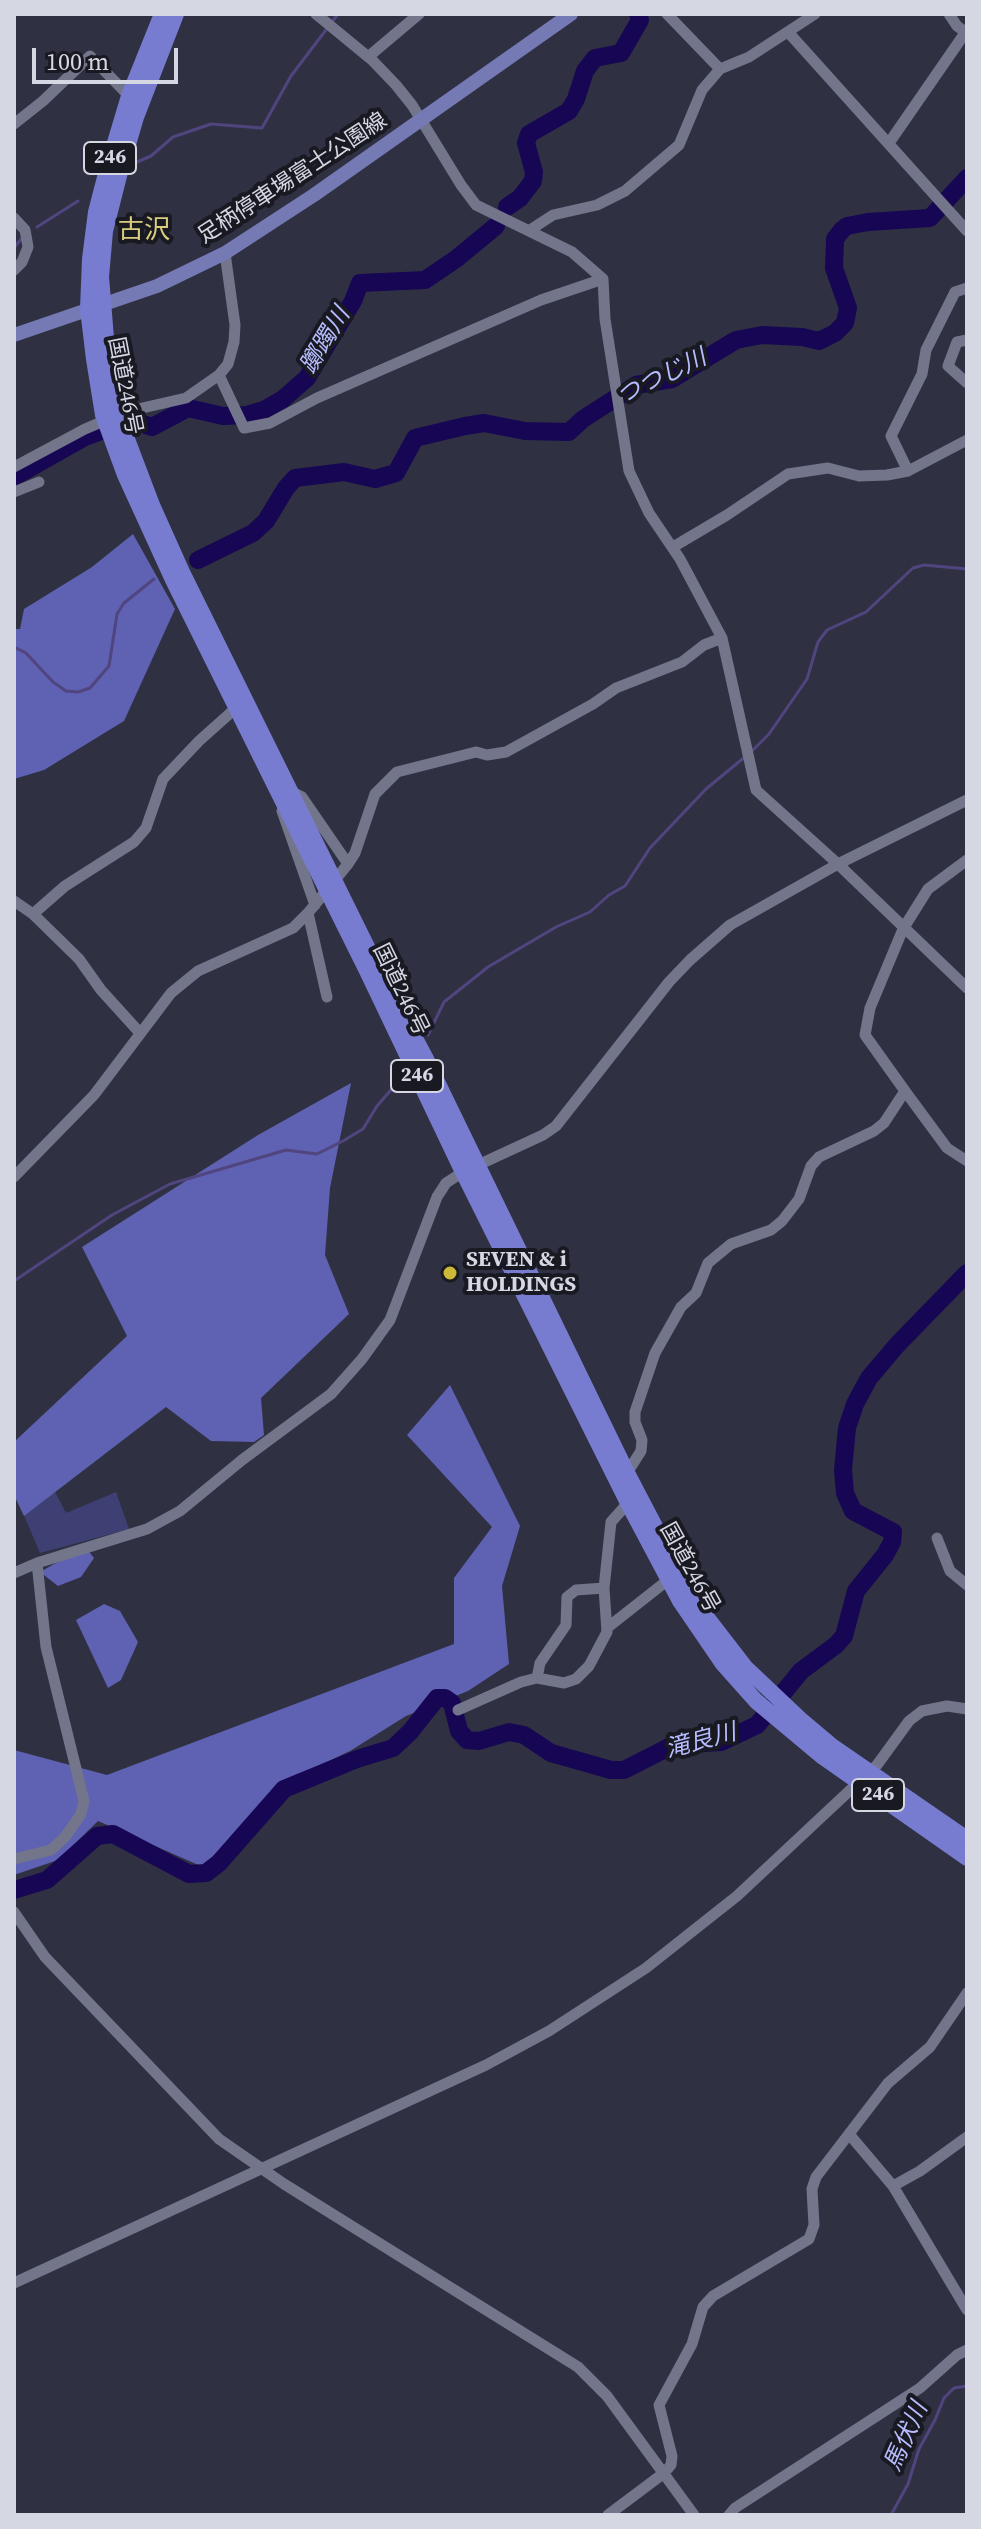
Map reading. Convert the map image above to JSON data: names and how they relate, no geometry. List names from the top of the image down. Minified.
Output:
{"streets":{"highway":["246","国道246号"],"main road":["足柄停車場富士公園線"]},"crossings":[["足柄停車場富士公園線","国道246号"]],"districts":["古沢"],"water":["躑躅川","つつじ川","滝良川","馬伏川"],"places":["SEVEN & i HOLDINGS"],"scale_bar":"100 m"}
